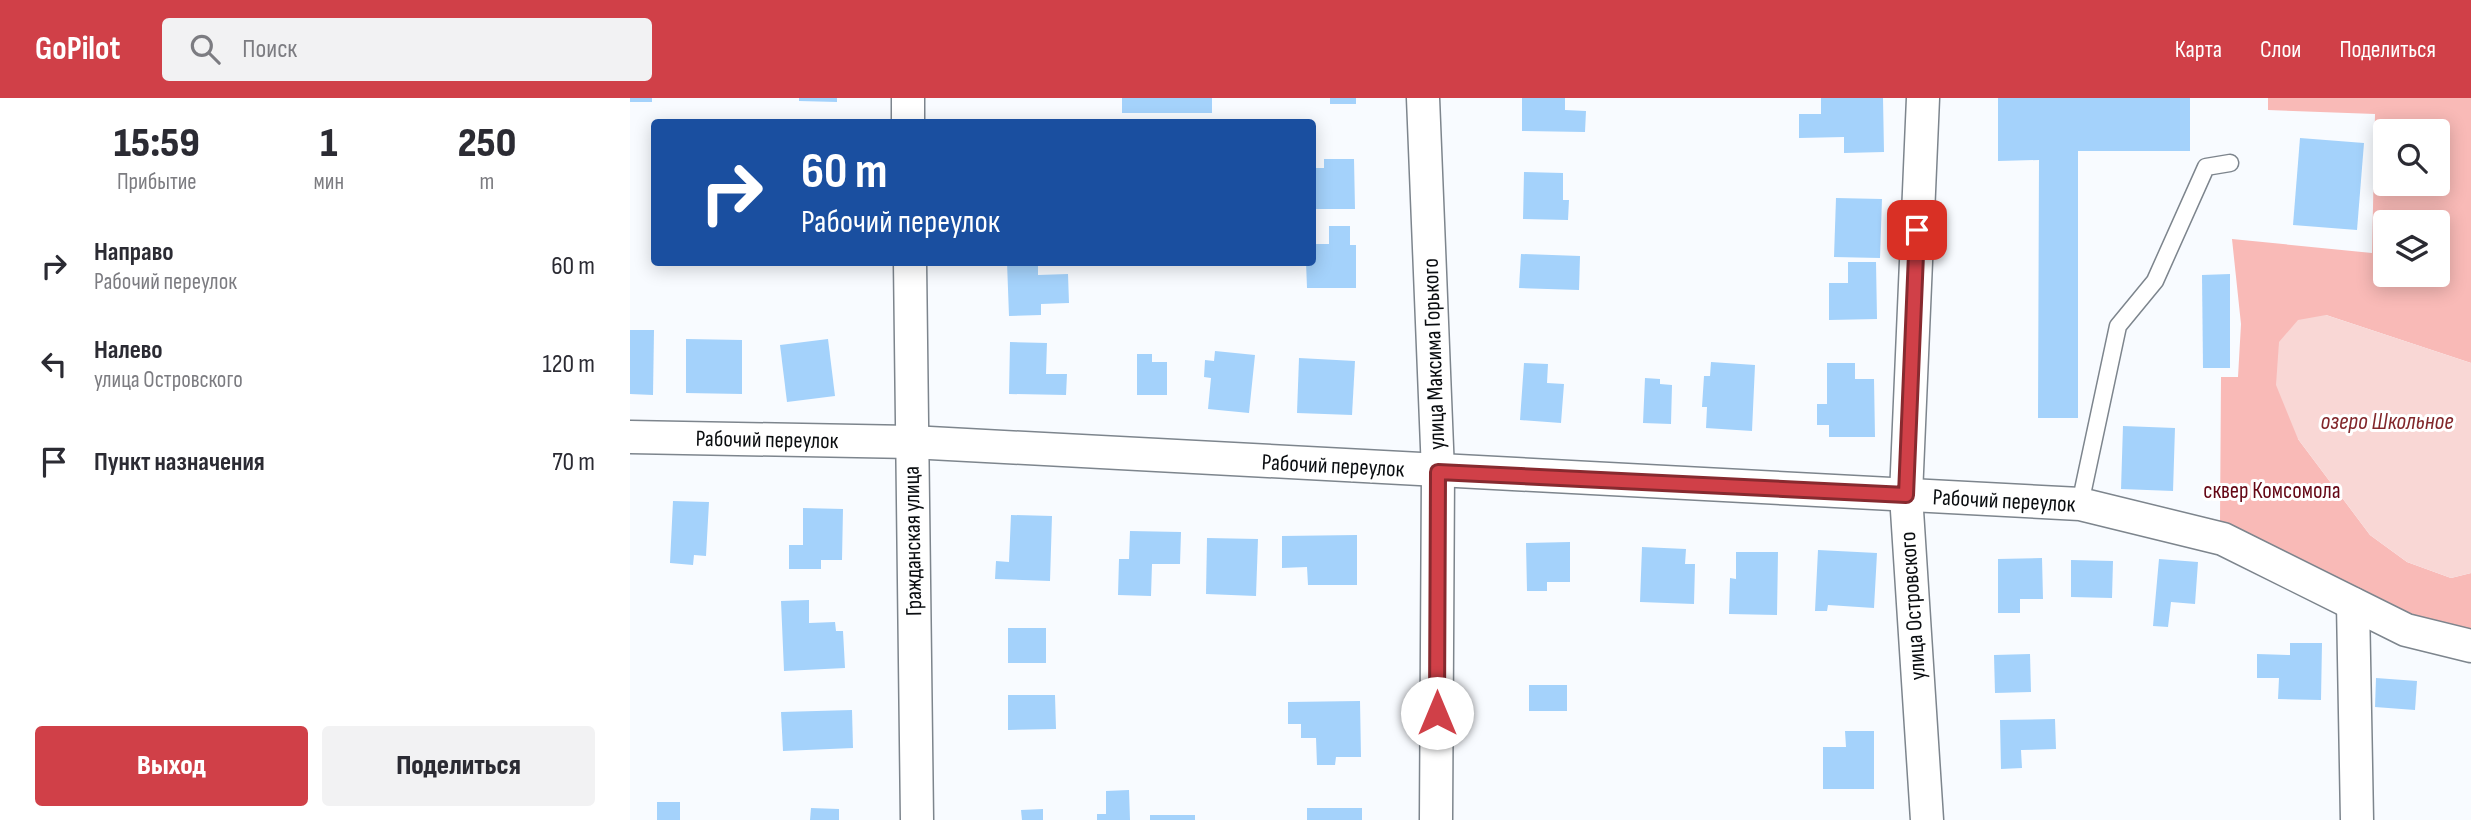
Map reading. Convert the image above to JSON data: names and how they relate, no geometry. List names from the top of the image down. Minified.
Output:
{"streets":{"street":["улица Максима Горького","Рабочий переулок","Гражданская улица","улица Островского"]},"crossings":[["улица Максима Горького","Рабочий переулок"],["Рабочий переулок","Гражданская улица"],["Рабочий переулок","улица Островского"]],"water":["озеро Школьное"],"parks":["сквер Комсомола"],"page":{"header":"GoPilot","search":"Поиск","nav":["Карта","Слои","Поделиться"],"eta":["15:59","Прибытие","1","мин","250","m"],"turn":["60 m","Рабочий переулок"],"list":[{"name":"Направо","note":"Рабочий переулок","value":"60 m"},{"name":"Налево","note":"улица Островского","value":"120 m"},{"name":"Пункт назначения","value":"70 m"}],"buttons":["Выход","Поделиться"]}}
